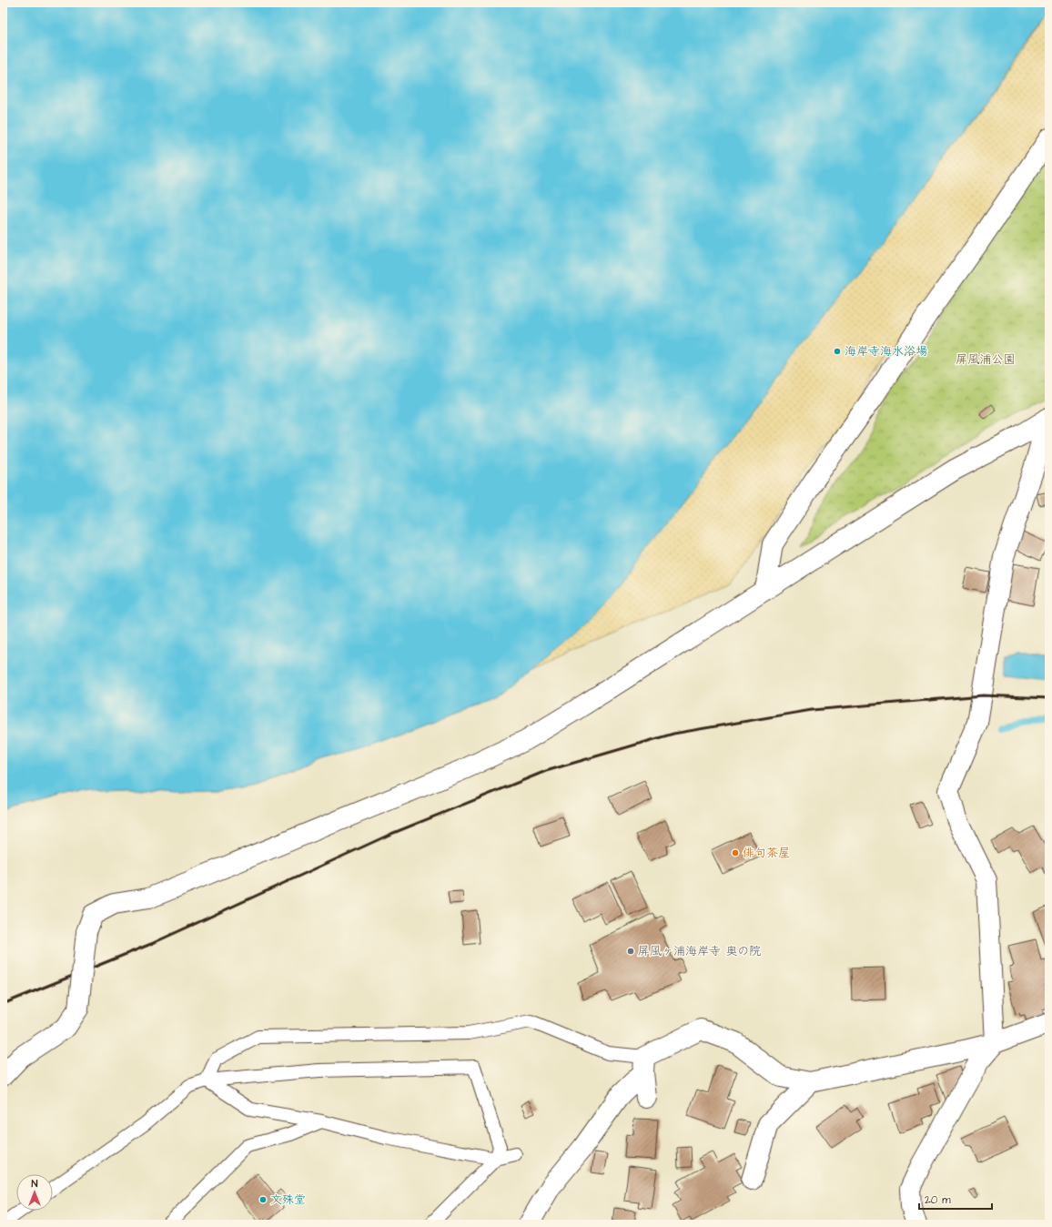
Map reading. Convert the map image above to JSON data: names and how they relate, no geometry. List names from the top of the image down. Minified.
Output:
{"parks":["屏風浦公園"],"places":["海岸寺海水浴場","俳句茶屋","屏風ヶ浦海岸寺 奥の院","文殊堂"],"scale_bar":"20 m","north":"top"}
